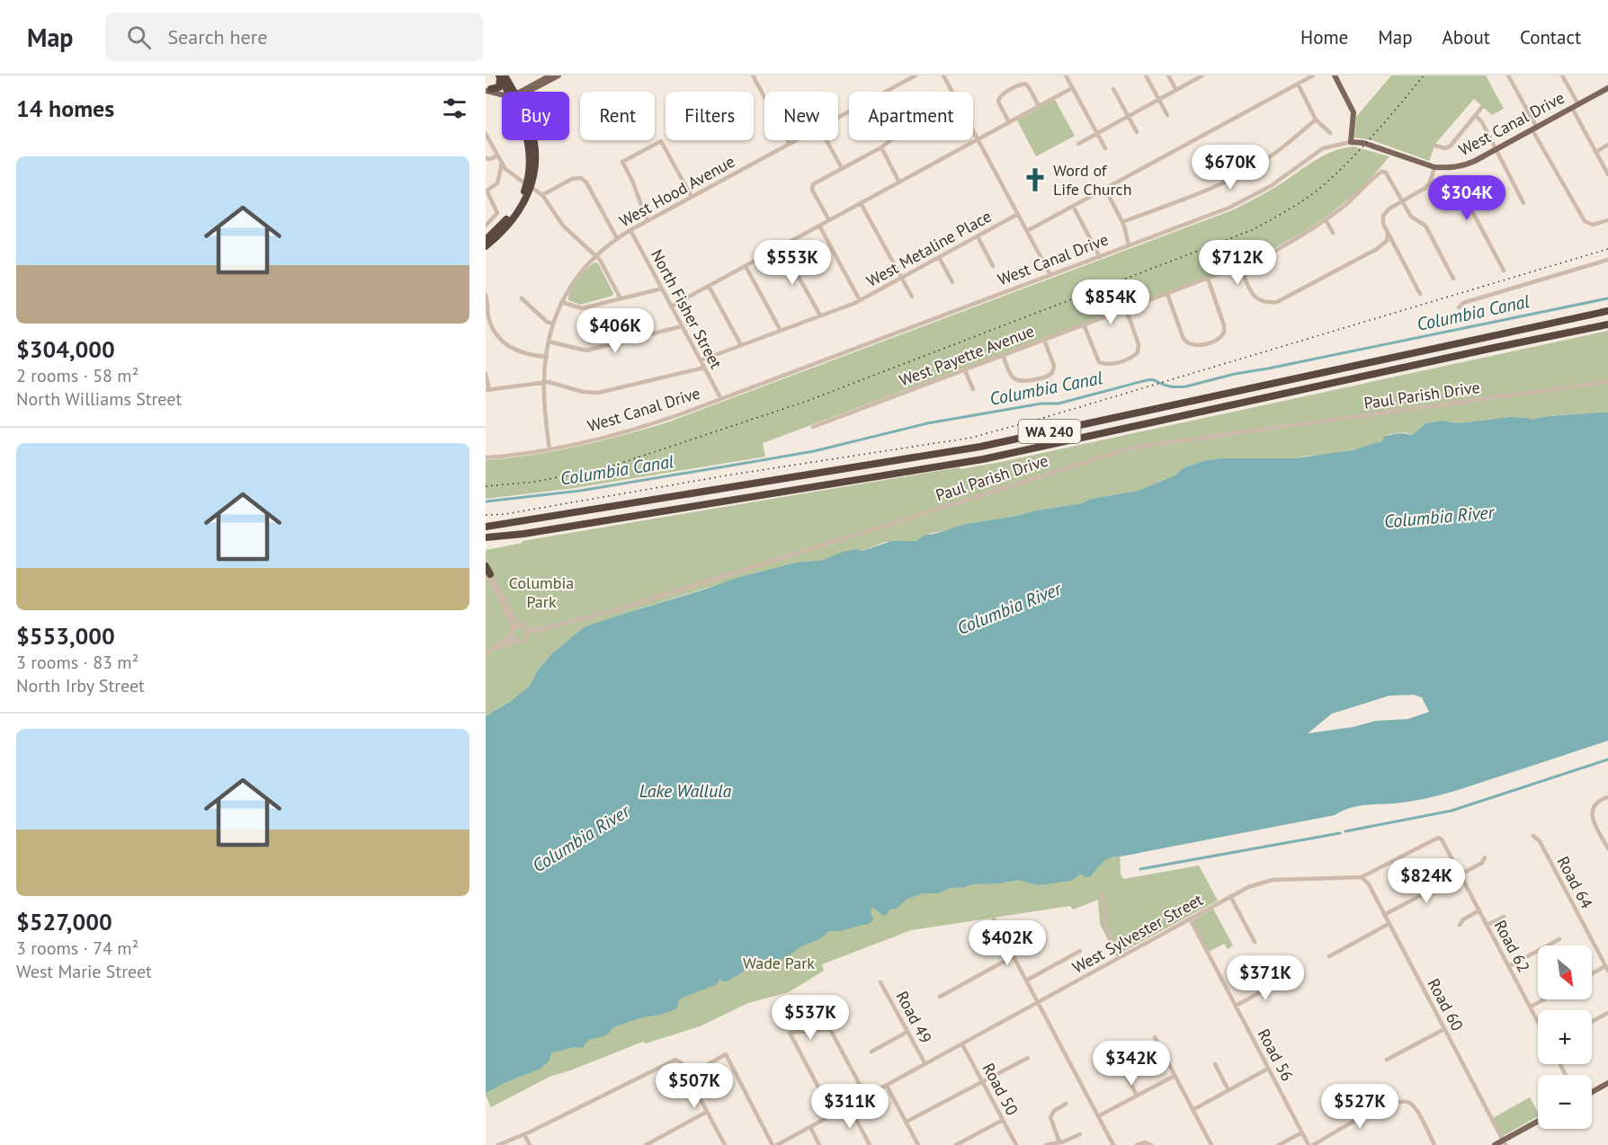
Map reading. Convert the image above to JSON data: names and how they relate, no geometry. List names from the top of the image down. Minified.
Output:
{"streets":{"highway":["WA 240"],"main road":["West Canal Drive"],"street":["West Hood Avenue","West Metaline Place","North Fisher Street","West Payette Avenue","Paul Parish Drive","Road 64","West Sylvester Street","Road 62","Road 60","Road 49","Road 56","Road 50"]},"crossings":[["West Canal Drive","West Hood Avenue"],["West Canal Drive","North Fisher Street"],["West Hood Avenue","North Fisher Street"],["West Metaline Place","North Fisher Street"],["West Sylvester Street","Road 62"],["West Sylvester Street","Road 60"],["West Sylvester Street","Road 49"],["West Sylvester Street","Road 56"],["West Sylvester Street","Road 50"],["Road 62","Road 60"]],"water":["Columbia Canal","Columbia River","Lake Wallula"],"parks":["Columbia Park","Wade Park"],"places":{"church":["Word of Life Church"]},"north":"bottom right","page":{"header":"Map","search":"Search here","nav":["Home","Map","About","Contact"],"heading":"14 homes","chip":["Buy","Rent","Filters","New","Apartment"],"list":[{"name":"$304,000","note":"2 rooms · 58 m² · North Williams Street"},{"name":"$553,000","note":"3 rooms · 83 m² · North Irby Street"},{"name":"$527,000","note":"3 rooms · 74 m² · West Marie Street"}],"price":["$670K","$304K","$553K","$712K","$854K","$406K","$824K","$402K","$371K","$537K","$342K","$507K","$311K","$527K"],"map_buttons":["+","−"]}}
